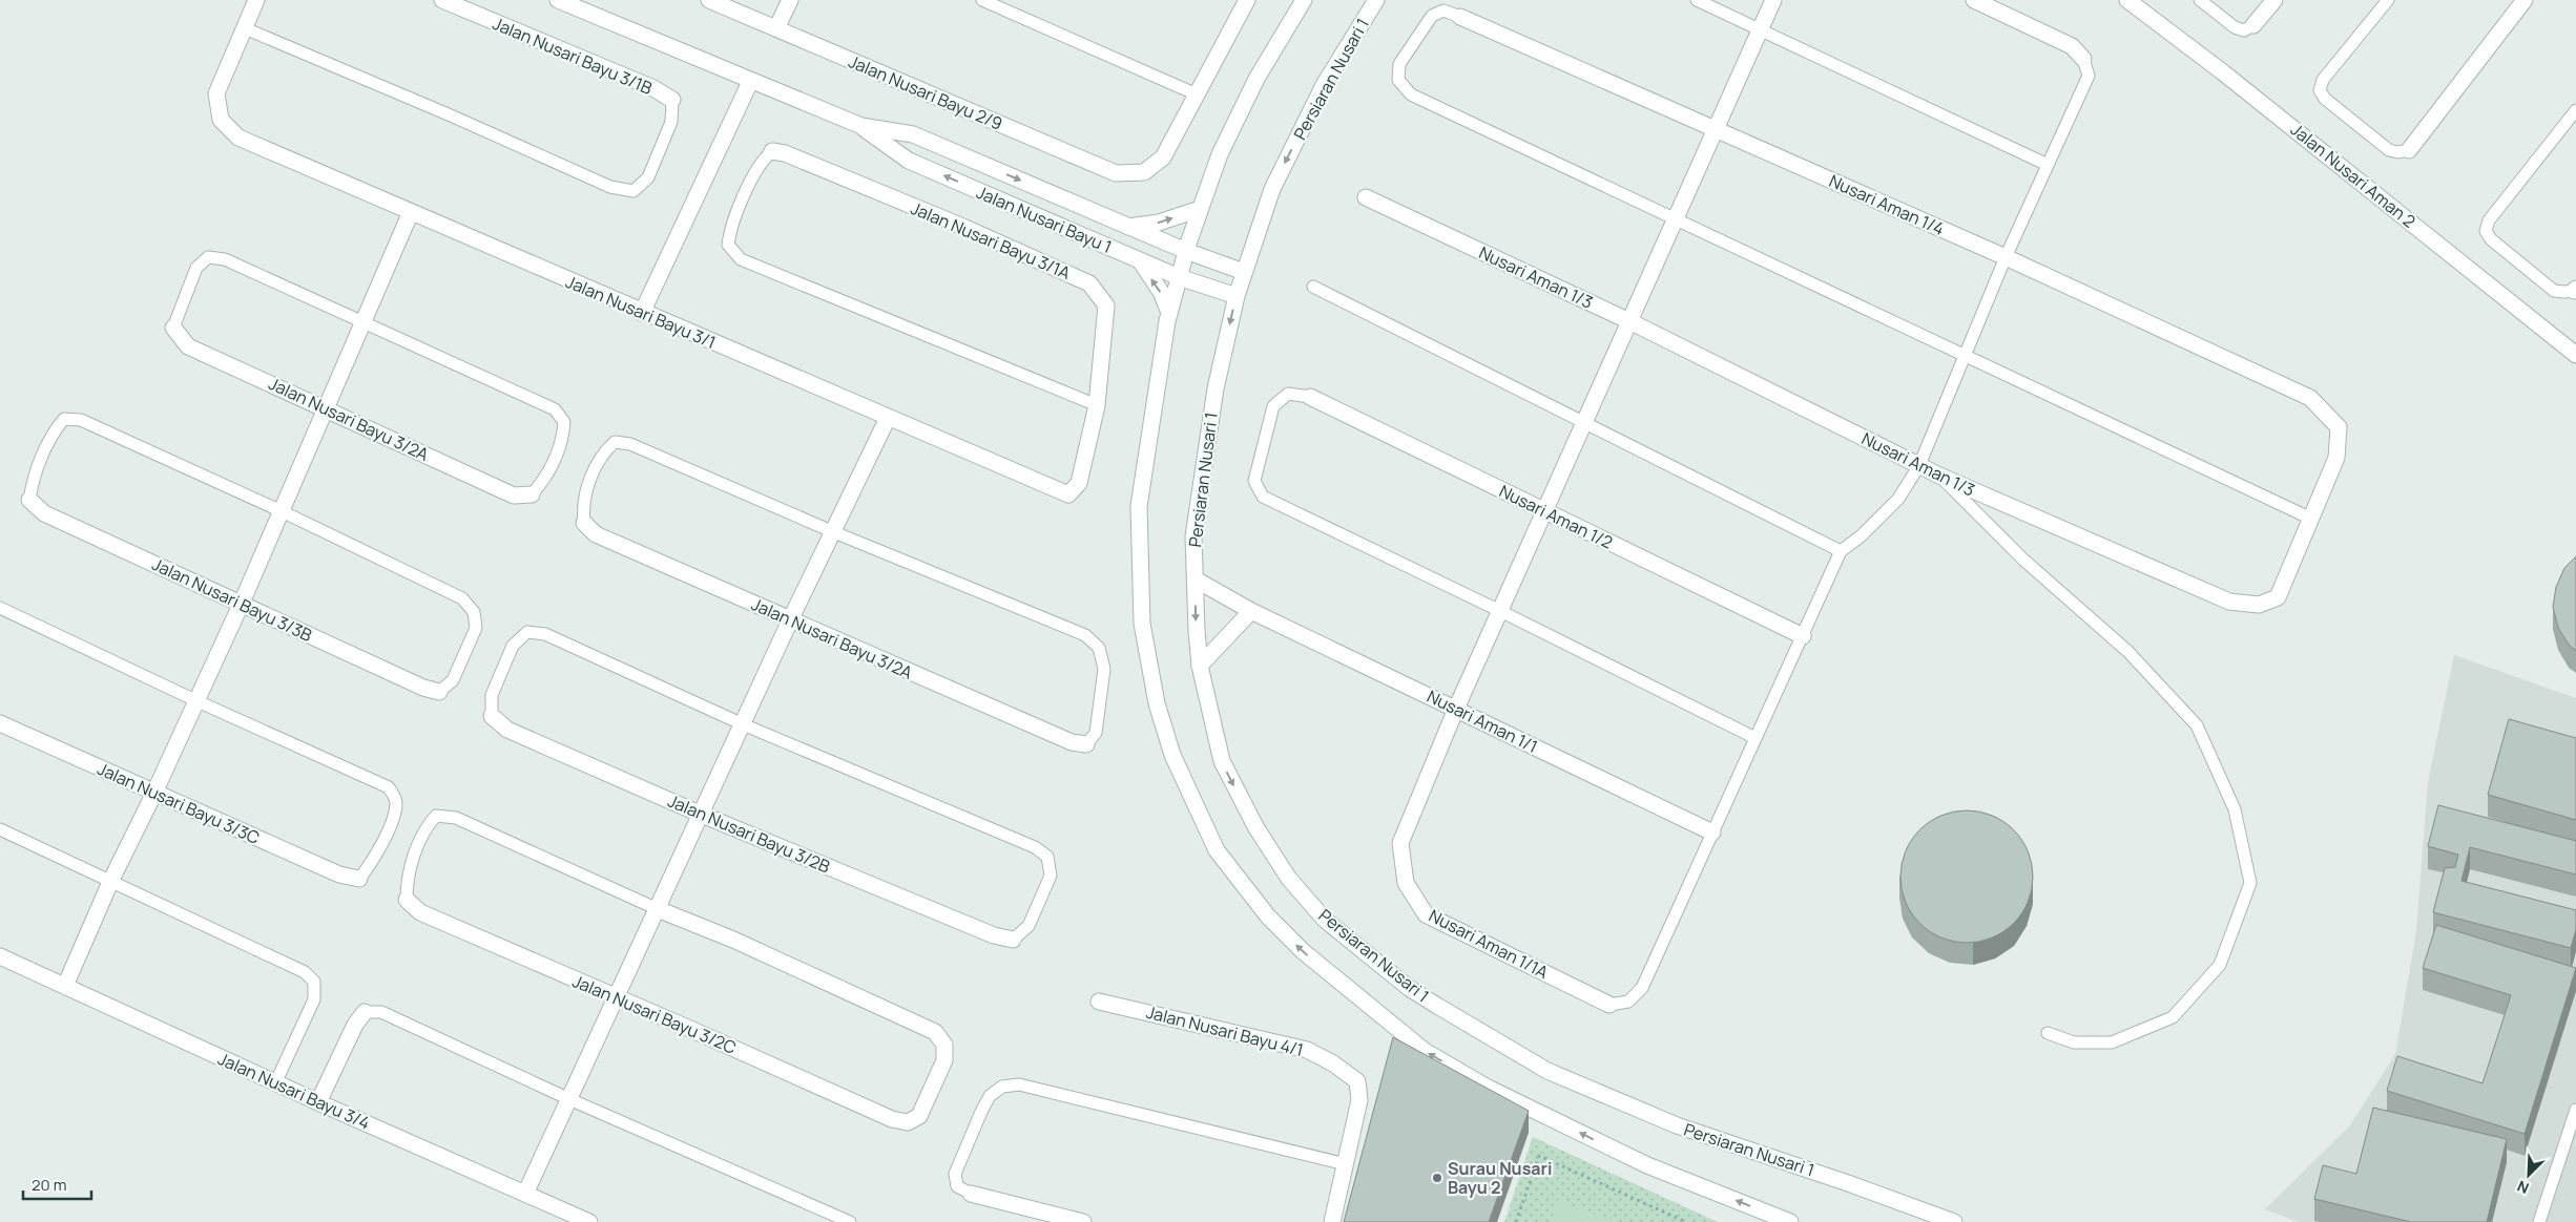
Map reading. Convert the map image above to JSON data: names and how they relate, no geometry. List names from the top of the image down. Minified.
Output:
{"streets":{"street":["Jalan Nusari Bayu 3/1B","Persiaran Nusari 1","Jalan Nusari Bayu 2/9","Jalan Nusari Aman 2","Nusari Aman 1/4","Jalan Nusari Bayu 1","Jalan Nusari Bayu 3/1A","Nusari Aman 1/3","Jalan Nusari Bayu 3/1","Jalan Nusari Bayu 3/2A","Nusari Aman 1/2","Jalan Nusari Bayu 3/3B","Nusari Aman 1/1","Jalan Nusari Bayu 3/3C","Jalan Nusari Bayu 3/2B","Nusari Aman 1/1A","Jalan Nusari Bayu 3/2C","Jalan Nusari Bayu 4/1","Jalan Nusari Bayu 3/4"]},"crossings":[["Persiaran Nusari 1","Jalan Nusari Bayu 1"],["Persiaran Nusari 1","Nusari Aman 1/1"],["Nusari Aman 1/4","Nusari Aman 1/3"],["Nusari Aman 1/4","Nusari Aman 1/1A"],["Jalan Nusari Bayu 3/1A","Jalan Nusari Bayu 3/1"],["Nusari Aman 1/3","Nusari Aman 1/1A"],["Nusari Aman 1/2","Nusari Aman 1/1A"],["Nusari Aman 1/1","Nusari Aman 1/1A"]],"places":["Surau Nusari Bayu 2"],"scale_bar":"20 m","north":"bottom left"}
